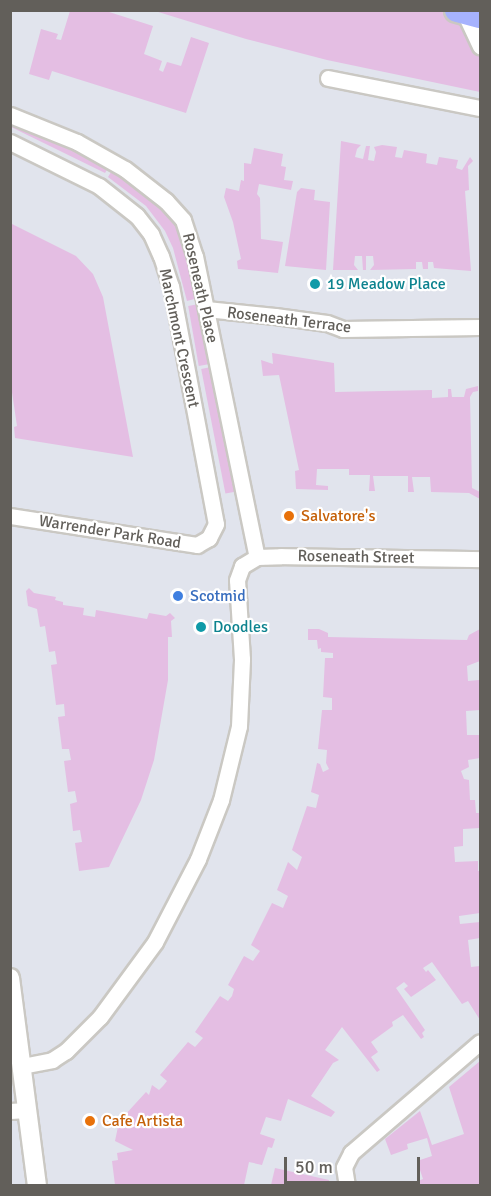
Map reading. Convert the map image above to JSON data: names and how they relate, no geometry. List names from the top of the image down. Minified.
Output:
{"streets":{"street":["Roseneath Place","Roseneath Terrace","Marchmont Crescent","Warrender Park Road","Roseneath Street"]},"crossings":[["Roseneath Place","Roseneath Terrace"],["Roseneath Place","Roseneath Street"],["Marchmont Crescent","Warrender Park Road"]],"places":["19 Meadow Place","Salvatore's","Scotmid","Doodles","Cafe Artista"],"scale_bar":"50 m"}
